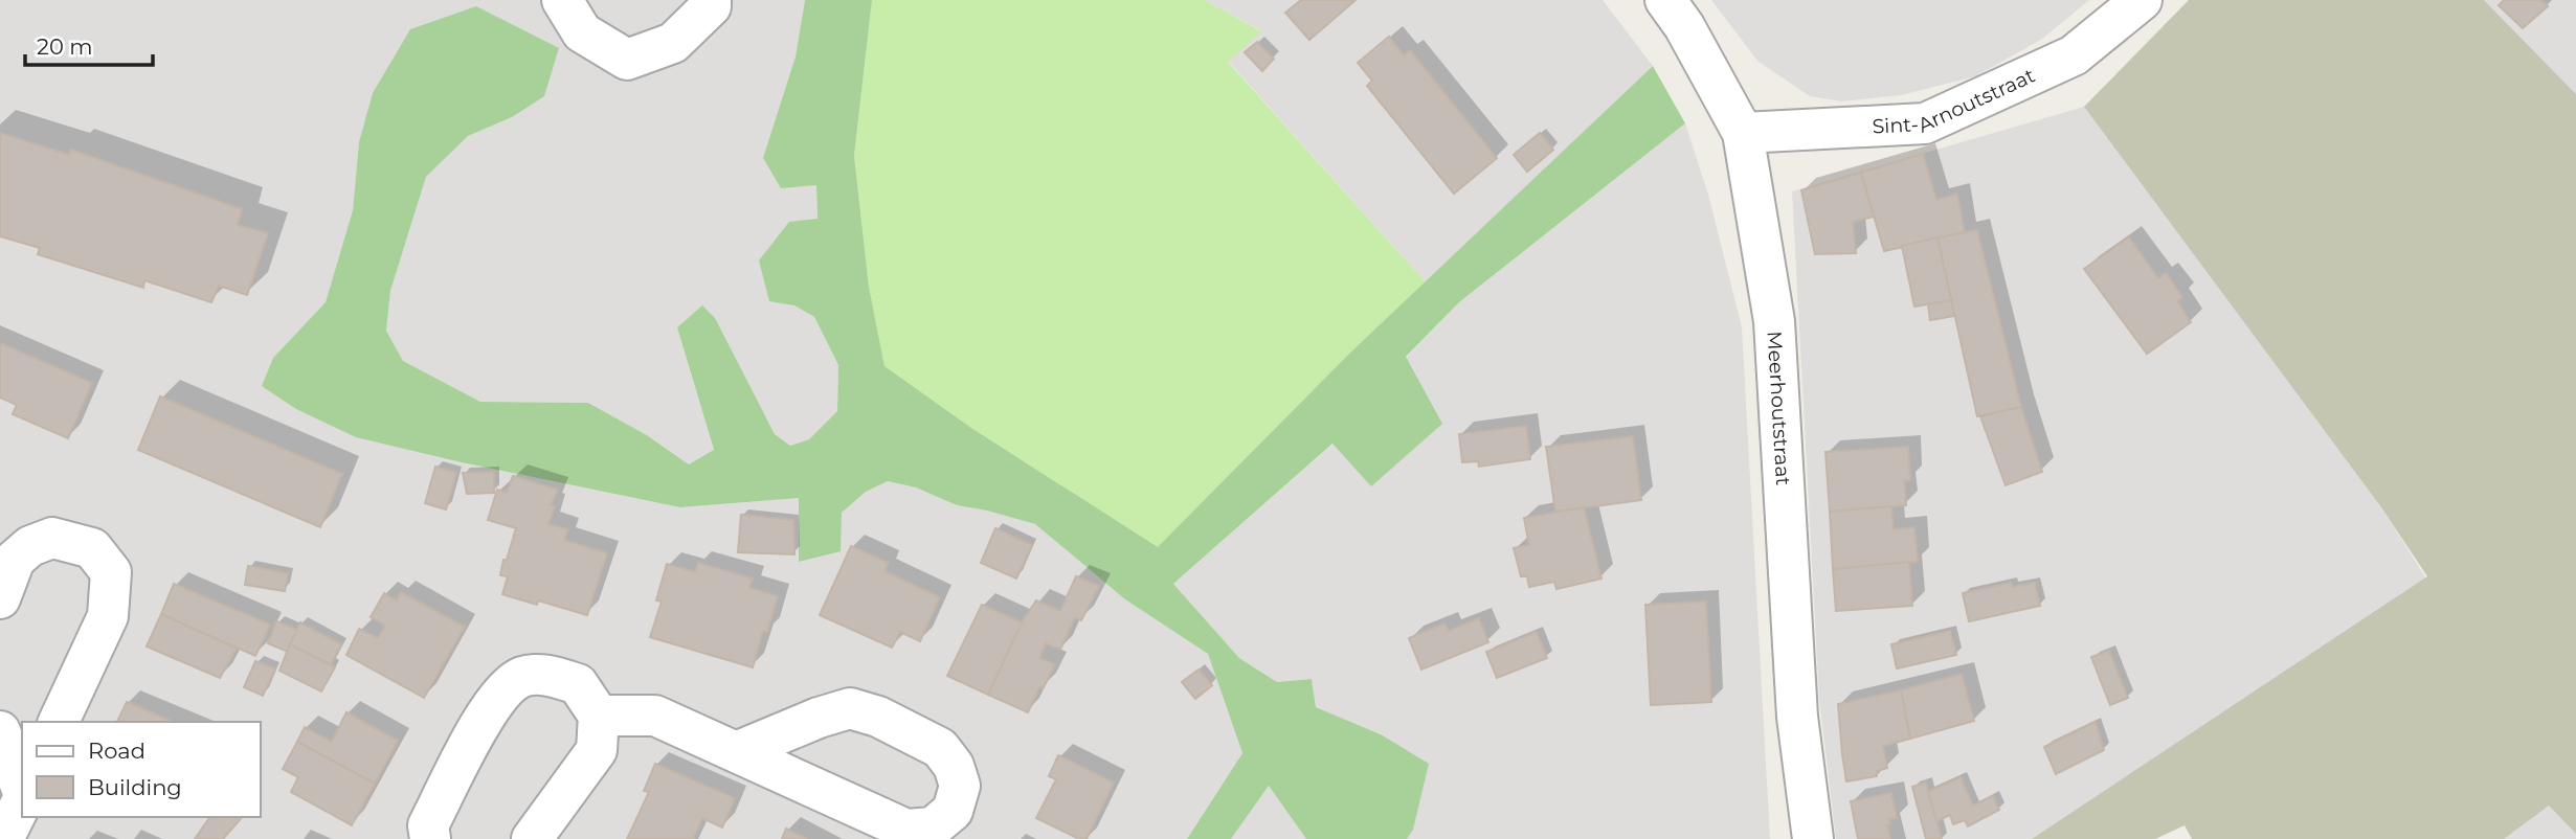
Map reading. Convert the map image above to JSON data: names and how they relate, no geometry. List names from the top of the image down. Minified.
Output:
{"streets":{"street":["Sint-Arnoutstraat","Meerhoutstraat"]},"crossings":[["Sint-Arnoutstraat","Meerhoutstraat"]],"legend":["Road","Building"],"scale_bar":"20 m"}
